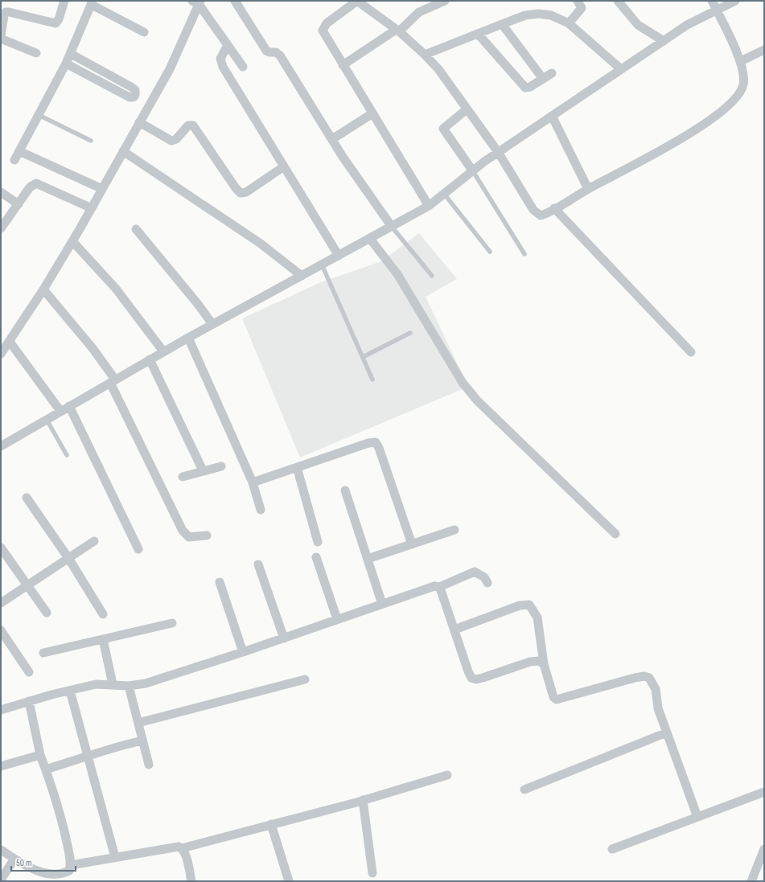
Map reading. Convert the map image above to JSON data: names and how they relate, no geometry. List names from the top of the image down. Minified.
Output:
{"scale_bar":"50 m"}
